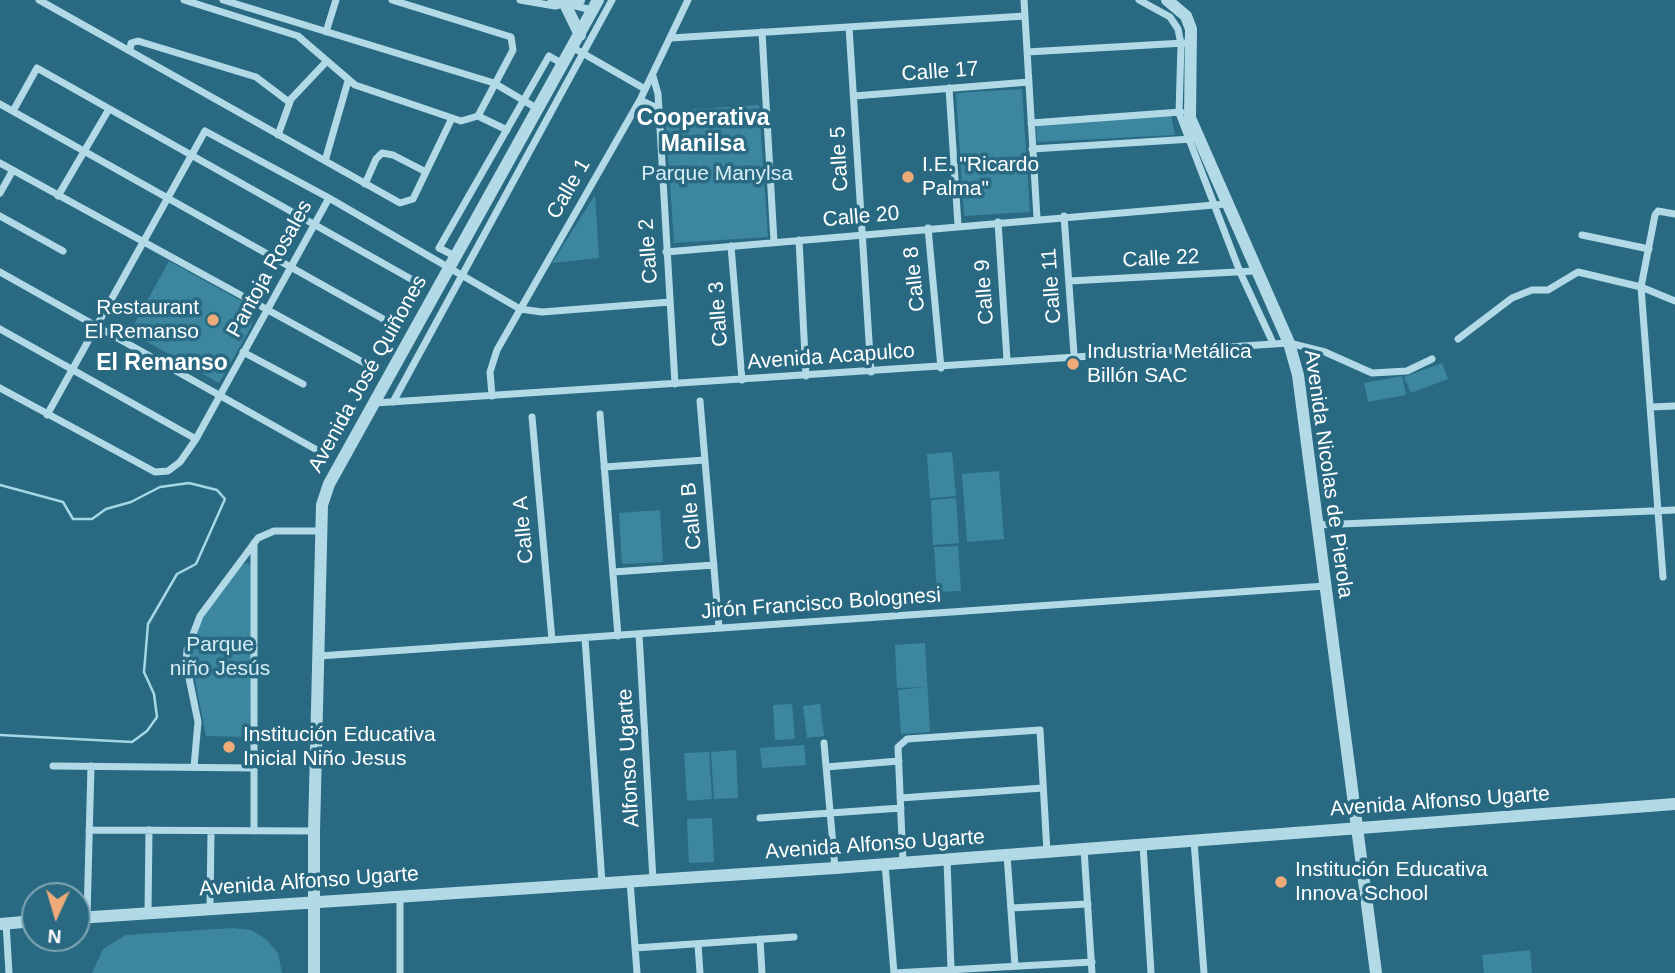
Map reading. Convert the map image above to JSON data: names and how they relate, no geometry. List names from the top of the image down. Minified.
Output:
{"streets":{"street":["Calle 17","Calle 5","Calle 1","Calle 20","Calle 2","Calle 22","Pantoja Rosales","Calle 8","Calle 11","Calle 9","Calle 3","Avenida Acapulco","Avenida José Quiñones","Avenida Nicolas de Pierola","Calle B","Calle A","Jirón Francisco Bolognesi","Alfonso Ugarte","Avenida Alfonso Ugarte"]},"crossings":[["Calle 17","Calle 5"],["Calle 5","Calle 20"],["Calle 5","Avenida Acapulco"],["Calle 1","Calle 2"],["Calle 1","Avenida Acapulco"],["Calle 20","Calle 2"],["Calle 20","Calle 8"],["Calle 20","Calle 11"],["Calle 20","Calle 9"],["Calle 20","Calle 3"],["Calle 20","Avenida Nicolas de Pierola"],["Calle 2","Avenida Acapulco"],["Calle 22","Calle 11"],["Calle 22","Avenida Nicolas de Pierola"],["Calle 8","Avenida Acapulco"],["Calle 11","Avenida Acapulco"],["Calle 9","Avenida Acapulco"],["Calle 3","Avenida Acapulco"],["Avenida Acapulco","Avenida José Quiñones"],["Avenida Acapulco","Avenida Nicolas de Pierola"],["Avenida José Quiñones","Jirón Francisco Bolognesi"],["Avenida José Quiñones","Avenida Alfonso Ugarte"],["Avenida Nicolas de Pierola","Jirón Francisco Bolognesi"],["Avenida Nicolas de Pierola","Avenida Alfonso Ugarte"],["Calle B","Jirón Francisco Bolognesi"],["Calle A","Jirón Francisco Bolognesi"],["Jirón Francisco Bolognesi","Alfonso Ugarte"],["Alfonso Ugarte","Avenida Alfonso Ugarte"]],"districts":["Cooperativa Manilsa","El Remanso"],"parks":["Parque Manylsa","Parque niño Jesús"],"places":["I.E. \"Ricardo Palma\"","Restaurant El Remanso","Industria Metálica Billón SAC","Institución Educativa Inicial Niño Jesus","Institución Educativa Innova School"],"north":"bottom"}
